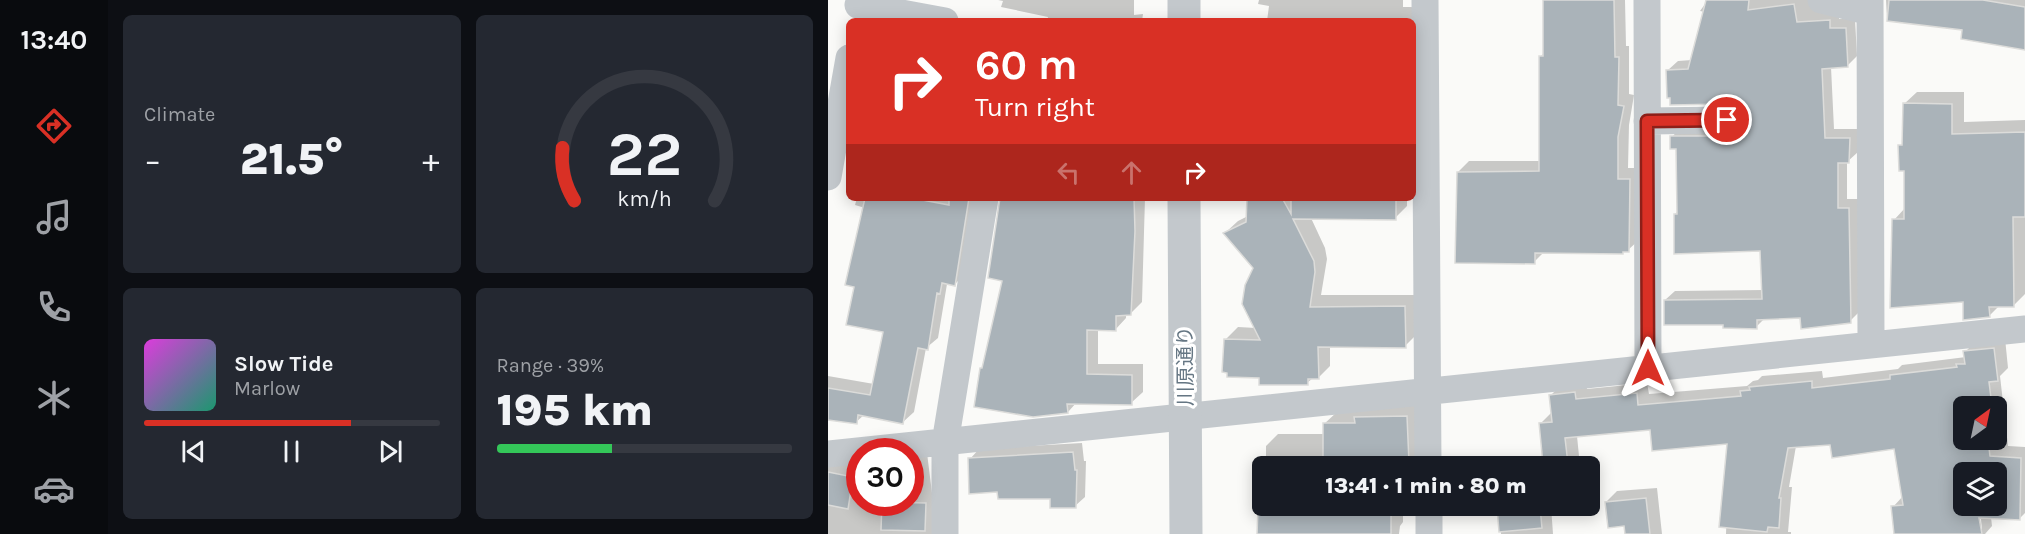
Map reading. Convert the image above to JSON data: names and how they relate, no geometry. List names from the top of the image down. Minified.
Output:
{"streets":{"street":["川原通り"]},"north":"top right","page":{"tabs":"13:40","tile":["Climate",["Range · 39%","195 km"]],"turn":["60 m","Turn right"],"heat":["−","21.5°","+"],"song":["Slow Tide","Marlow"],"limit":"30","trip":"13:41 · 1 min · 80 m","gauge":["22","km/h"]}}
